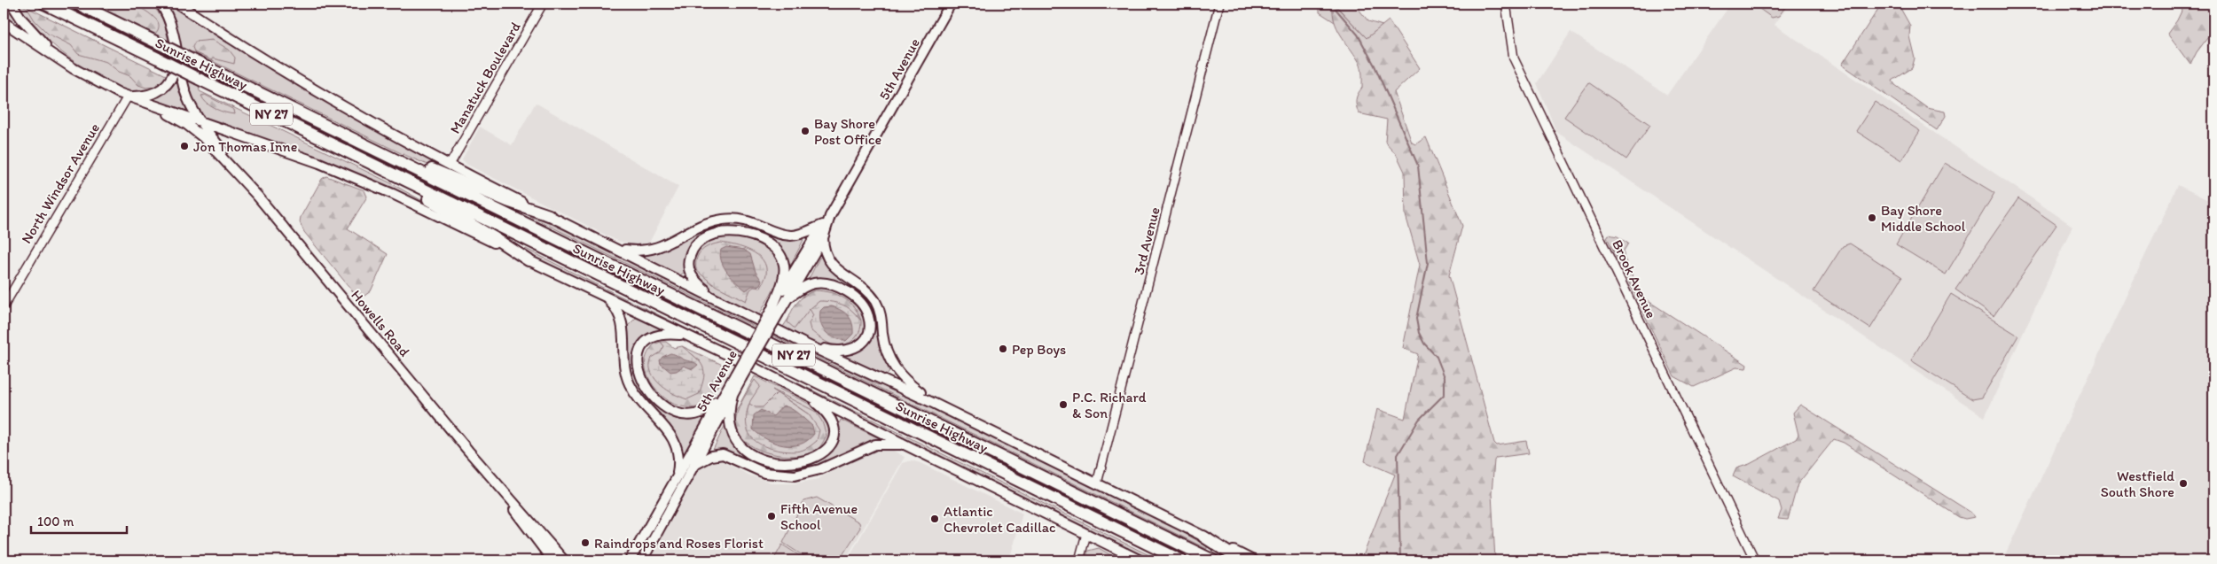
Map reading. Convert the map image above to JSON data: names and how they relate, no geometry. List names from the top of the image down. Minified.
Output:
{"streets":{"highway":["Sunrise Highway","NY 27"],"main road":["5th Avenue","Howells Road"],"street":["Manatuck Boulevard","North Windsor Avenue","3rd Avenue","Brook Avenue"]},"crossings":[["Sunrise Highway","Manatuck Boulevard"],["Sunrise Highway","3rd Avenue"]],"places":["Bay Shore Post Office","Jon Thomas Inne","Bay Shore Middle School","Pep Boys","P.C. Richard & Son","Westfield South Shore","Fifth Avenue School","Atlantic Chevrolet Cadillac","Raindrops and Roses Florist"],"scale_bar":"100 m"}
